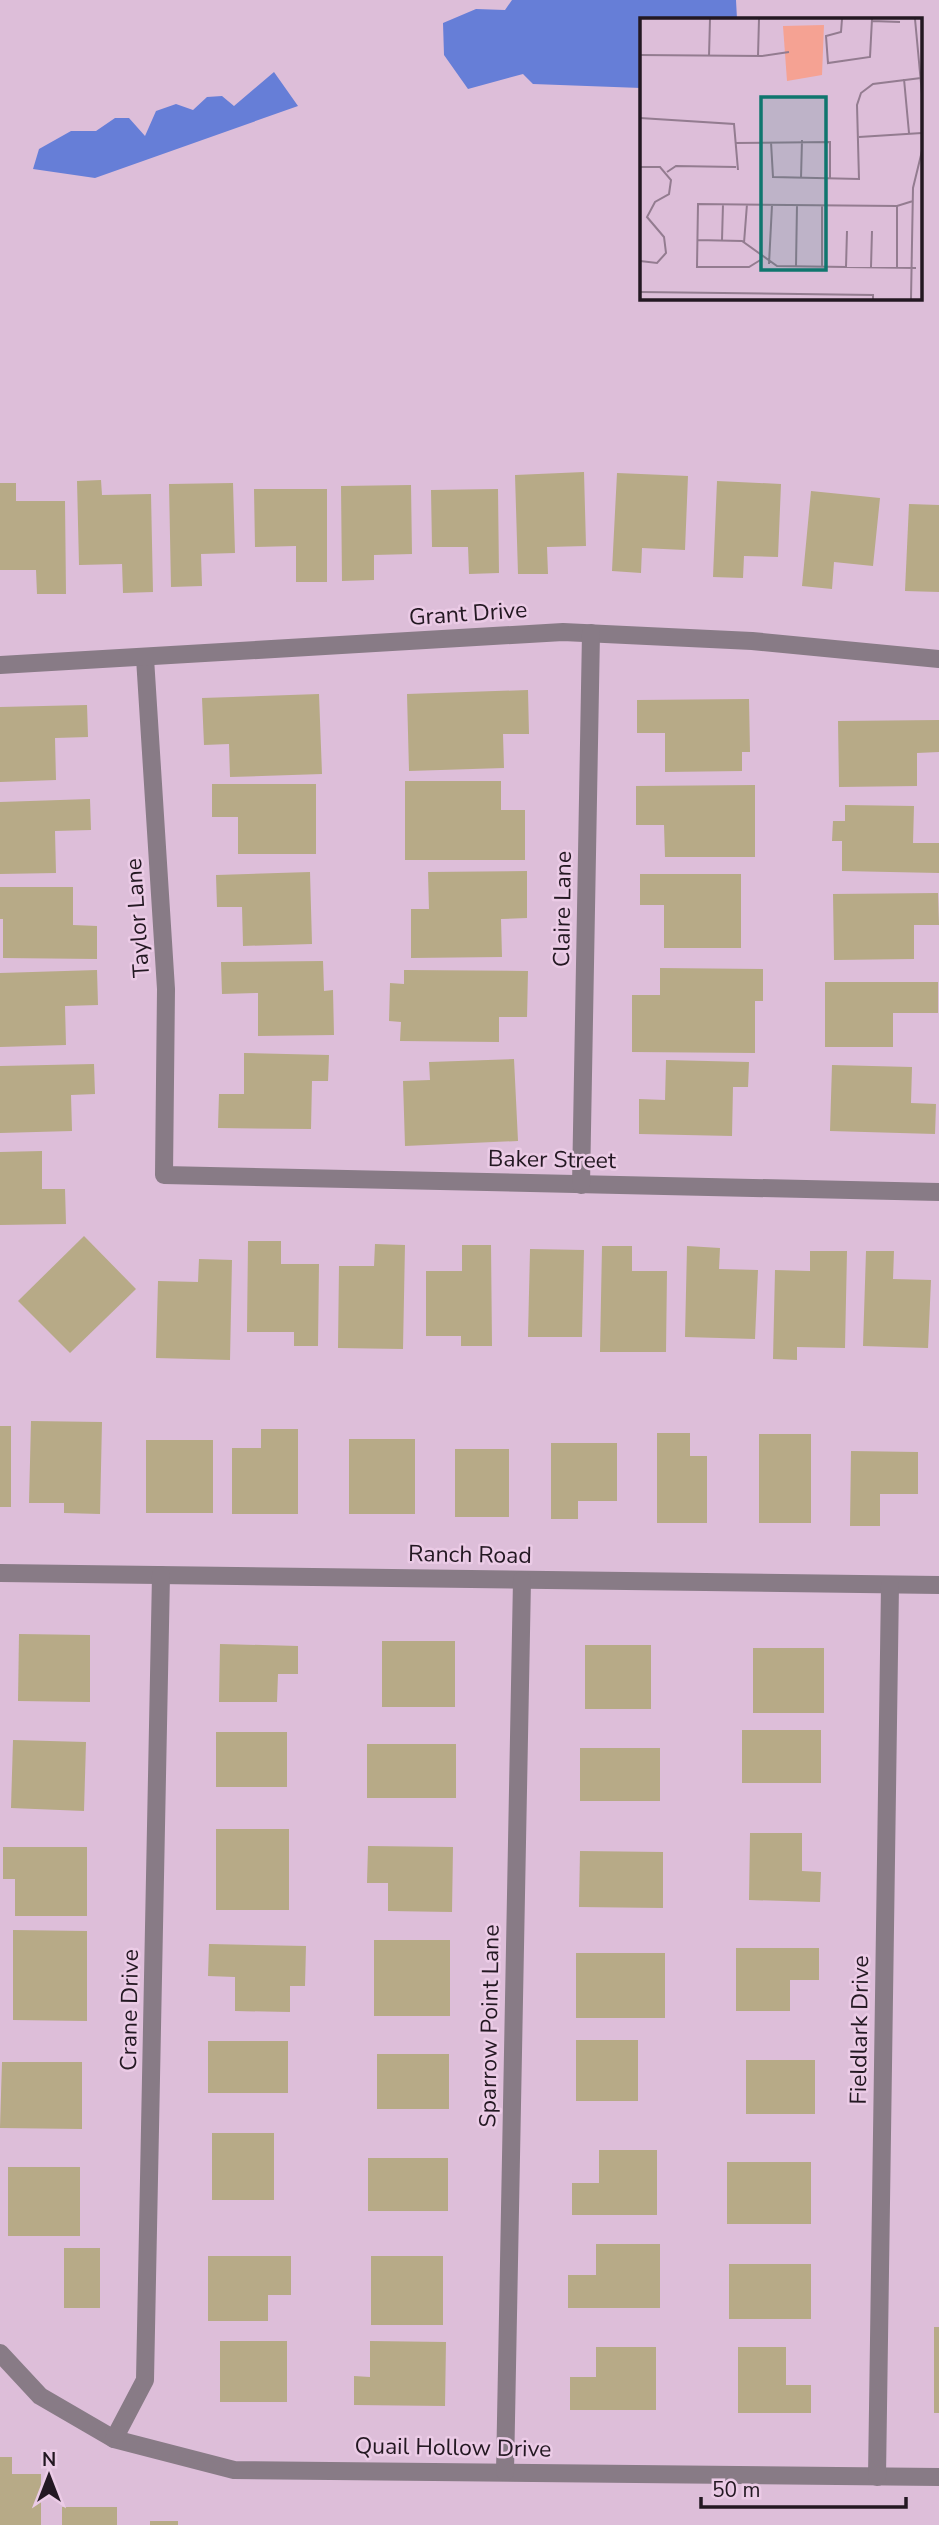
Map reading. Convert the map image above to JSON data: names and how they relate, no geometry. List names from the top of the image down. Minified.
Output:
{"streets":{"street":["Grant Drive","Claire Lane","Taylor Lane","Baker Street","Ranch Road","Crane Drive","Sparrow Point Lane","Fieldlark Drive","Quail Hollow Drive"]},"crossings":[["Grant Drive","Claire Lane"],["Grant Drive","Taylor Lane"],["Claire Lane","Baker Street"],["Taylor Lane","Baker Street"],["Ranch Road","Crane Drive"],["Ranch Road","Sparrow Point Lane"],["Ranch Road","Fieldlark Drive"],["Crane Drive","Quail Hollow Drive"],["Sparrow Point Lane","Quail Hollow Drive"],["Fieldlark Drive","Quail Hollow Drive"]],"scale_bar":"50 m","north":"top"}
